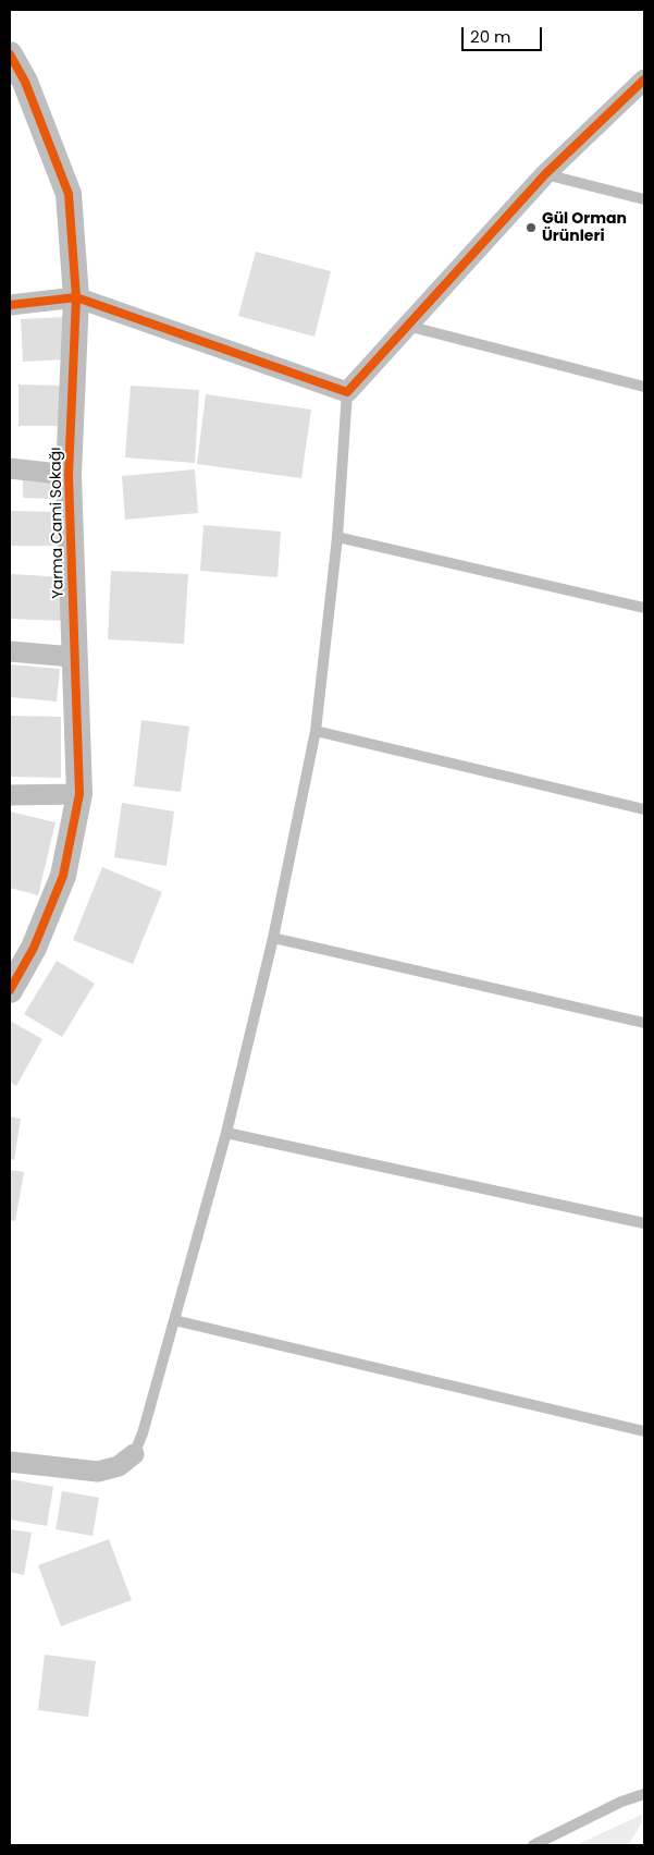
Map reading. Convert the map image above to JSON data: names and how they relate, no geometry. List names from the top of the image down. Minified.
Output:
{"streets":{"street":["Yarma Cami Sokağı"]},"places":["Gül Orman Ürünleri"],"scale_bar":"20 m"}
